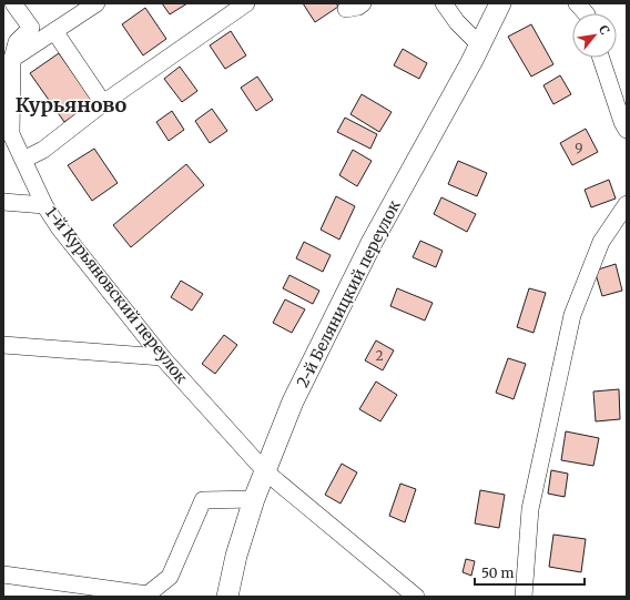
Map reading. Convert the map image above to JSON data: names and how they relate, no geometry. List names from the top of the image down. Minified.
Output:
{"streets":{"main road":["2-й Беляницкий переулок"],"street":["1-й Курьяновский переулок"]},"crossings":[["2-й Беляницкий переулок","1-й Курьяновский переулок"]],"districts":["Курьяново"],"house_numbers":["9","2"],"scale_bar":"50 m","north":"top right"}
